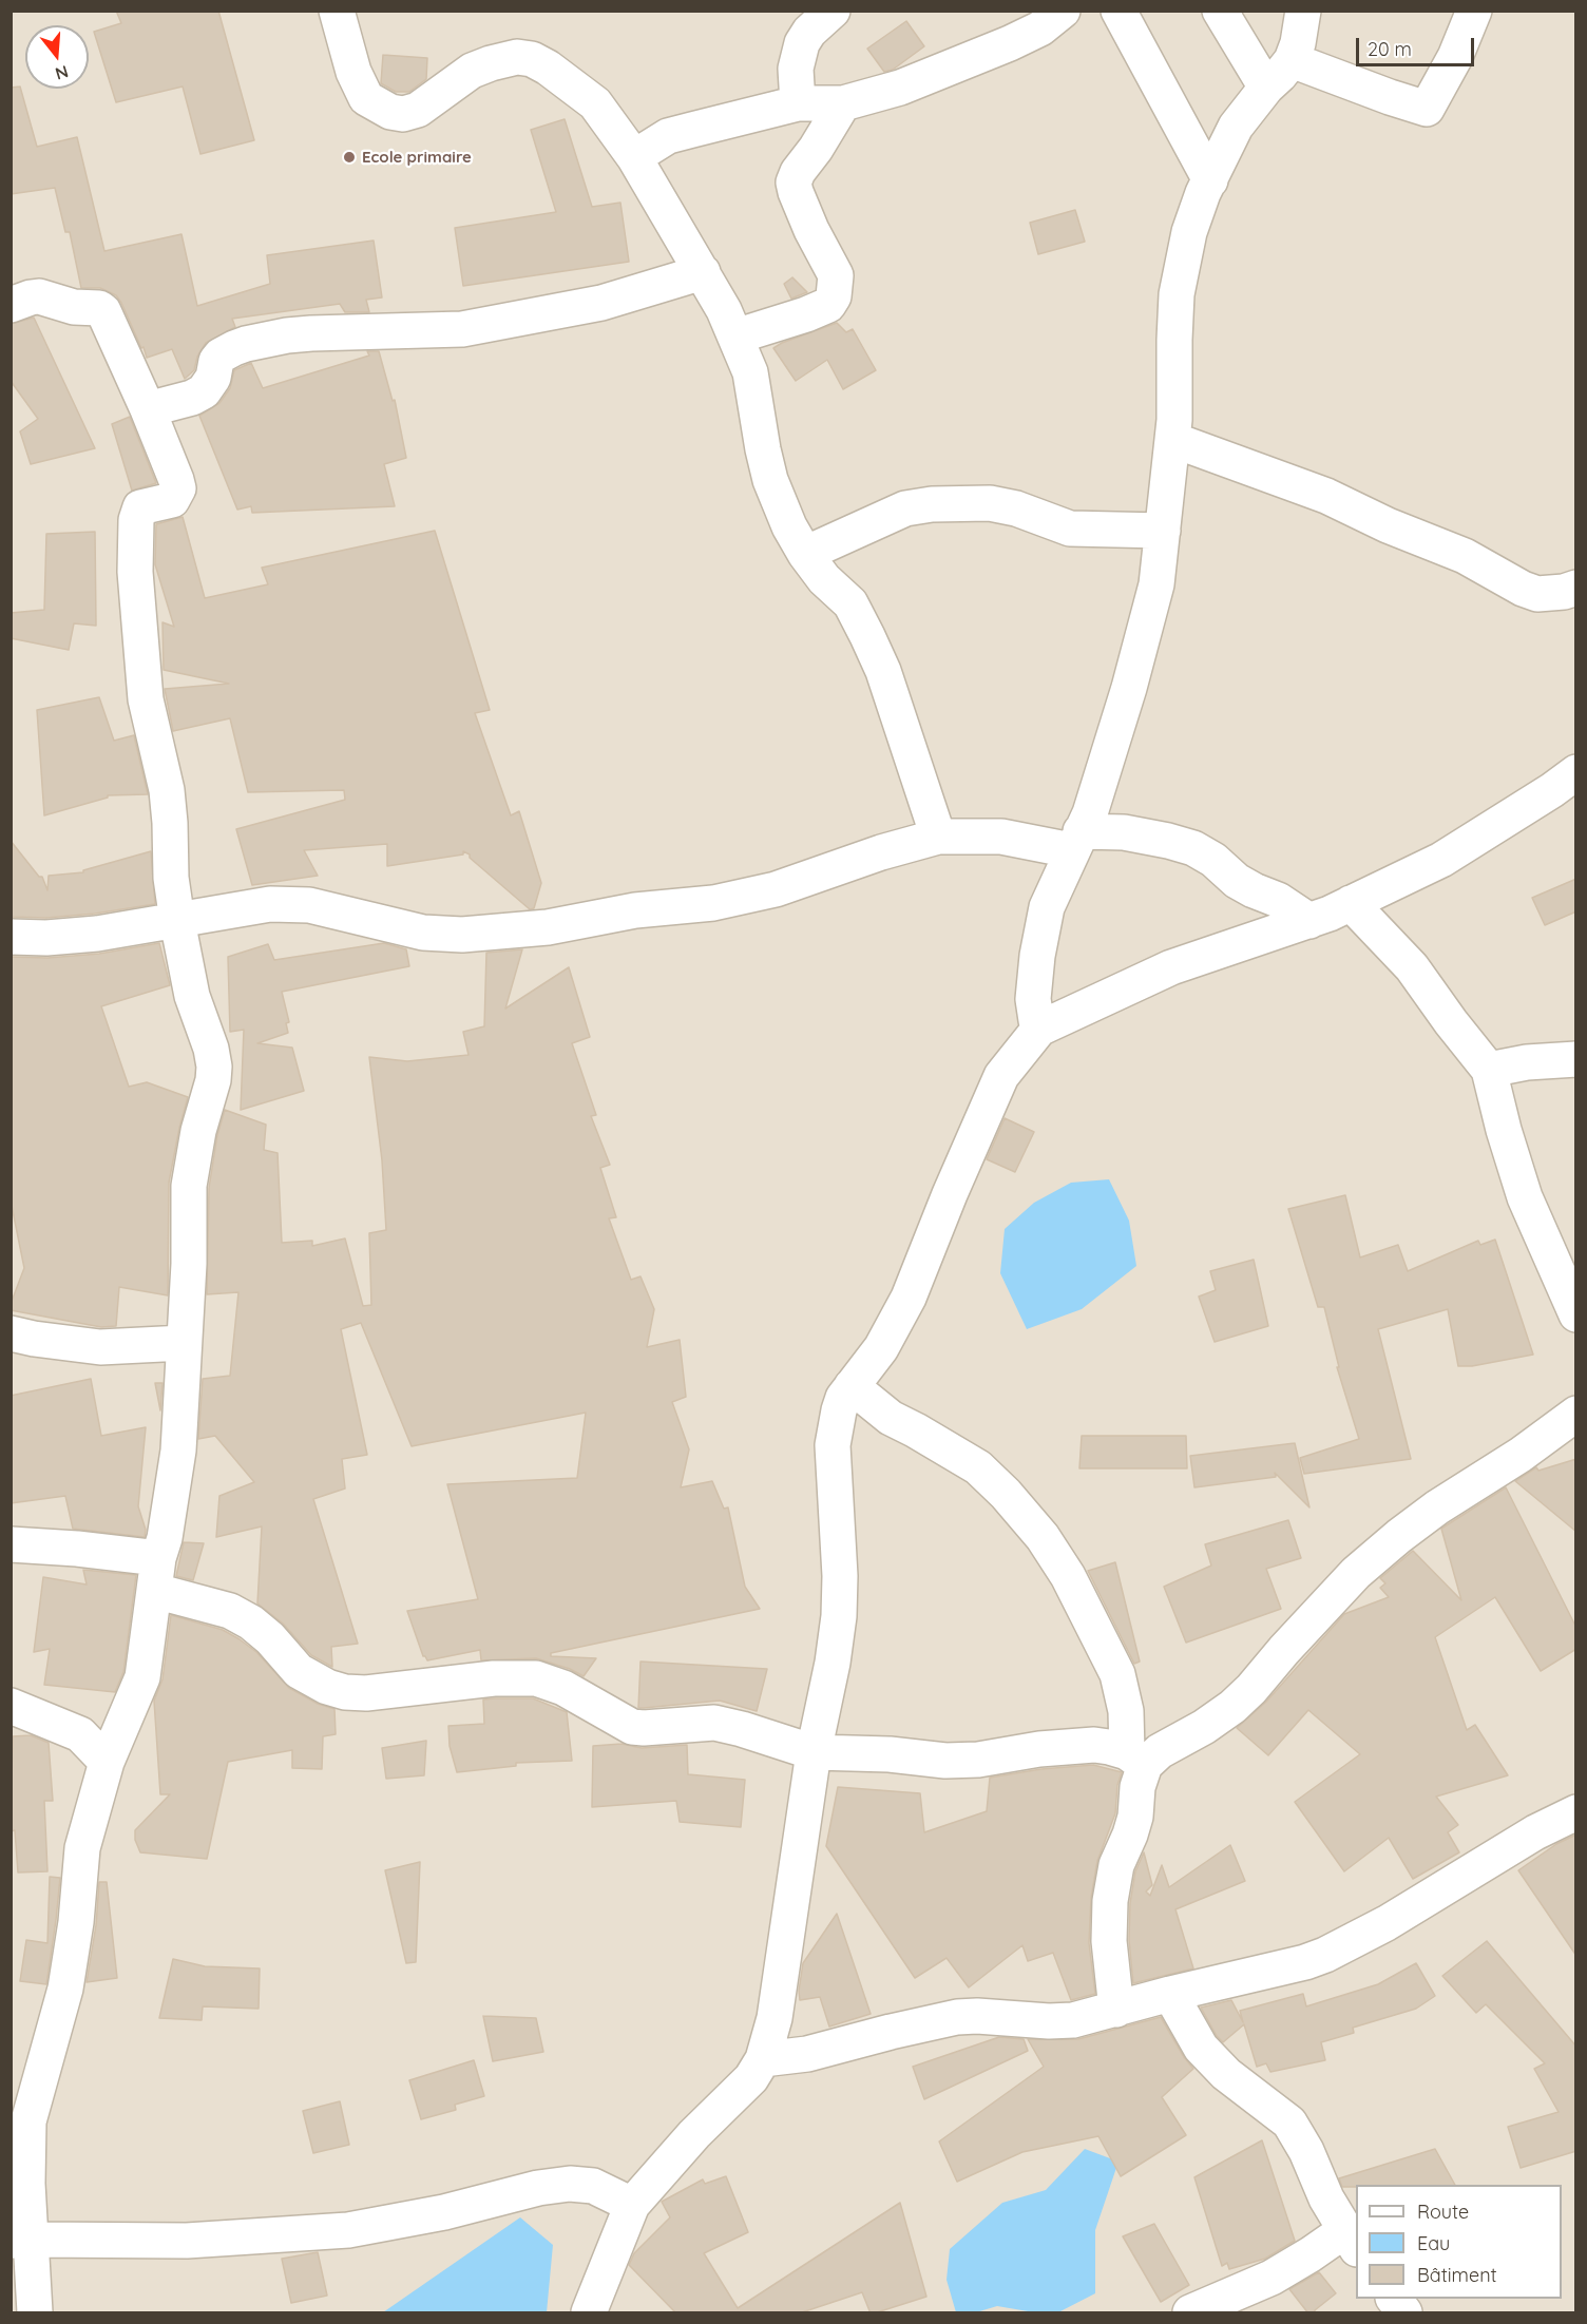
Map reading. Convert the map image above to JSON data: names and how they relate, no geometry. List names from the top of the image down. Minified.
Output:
{"places":["Ecole primaire"],"legend":["Route","Eau","Bâtiment"],"scale_bar":"20 m","north":"bottom"}
